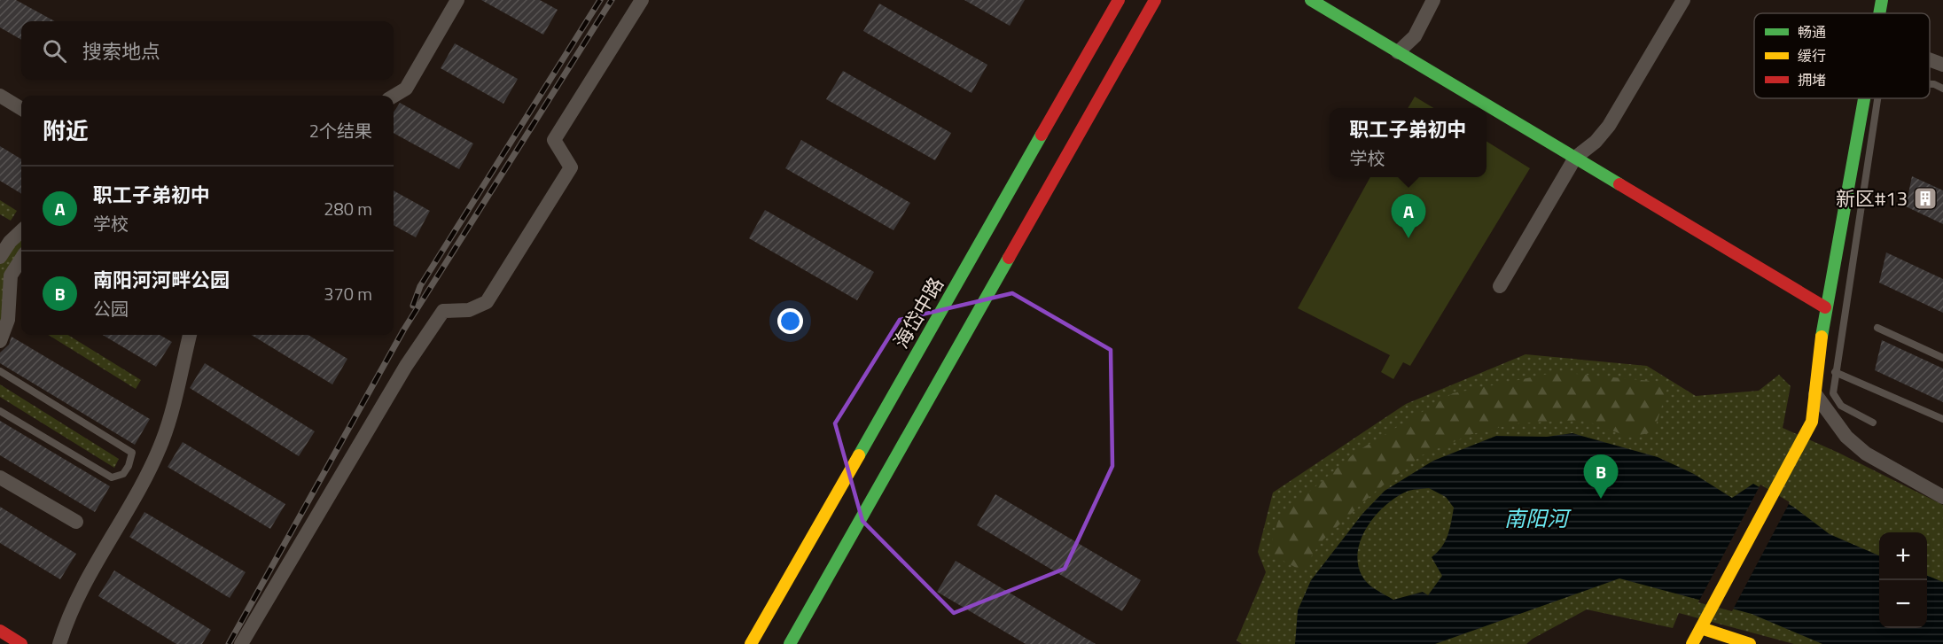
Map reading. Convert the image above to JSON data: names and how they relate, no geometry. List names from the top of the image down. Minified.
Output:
{"streets":{"main road":["海岱中路"]},"water":["南阳河"],"places":{"building":["新区#13"]},"legend":["畅通","缓行","拥堵"],"page":{"search":"搜索地点","heading":["附近","2个结果"],"popup":["职工子弟初中","学校"],"list":[{"mark":"A","name":"职工子弟初中","note":"学校","value":"280 m"},{"mark":"B","name":"南阳河河畔公园","note":"公园","value":"370 m"}],"pins":["A","B"],"map_buttons":["+","−"]}}
